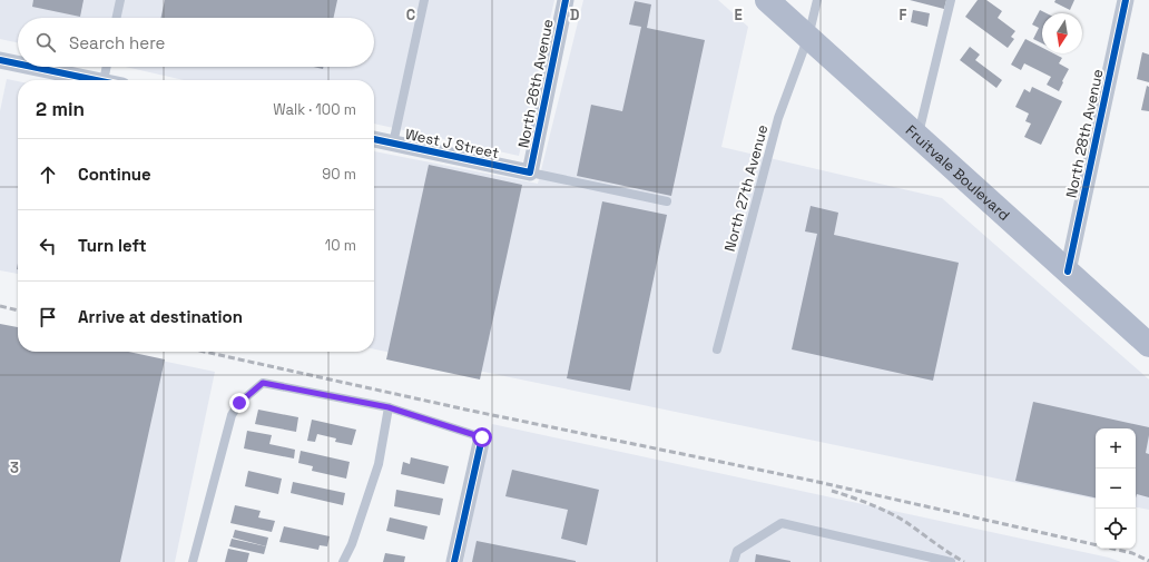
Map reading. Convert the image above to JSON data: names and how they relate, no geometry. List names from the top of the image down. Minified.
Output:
{"streets":{"main road":["Fruitvale Boulevard"],"street":["North 26th Avenue","North 28th Avenue","West J Street"],"lane":["North 27th Avenue"]},"crossings":[["North 26th Avenue","West J Street"],["North 28th Avenue","Fruitvale Boulevard"],["Fruitvale Boulevard","North 27th Avenue"]],"north":"bottom","page":{"search":"Search here","heading":["2 min","Walk · 100 m"],"list":[["Continue","90 m"],["Turn left","10 m"],"Arrive at destination"],"map_buttons":["+","−"]},"grid":{"columns":["C","D","E","F"],"rows":["3"]}}
